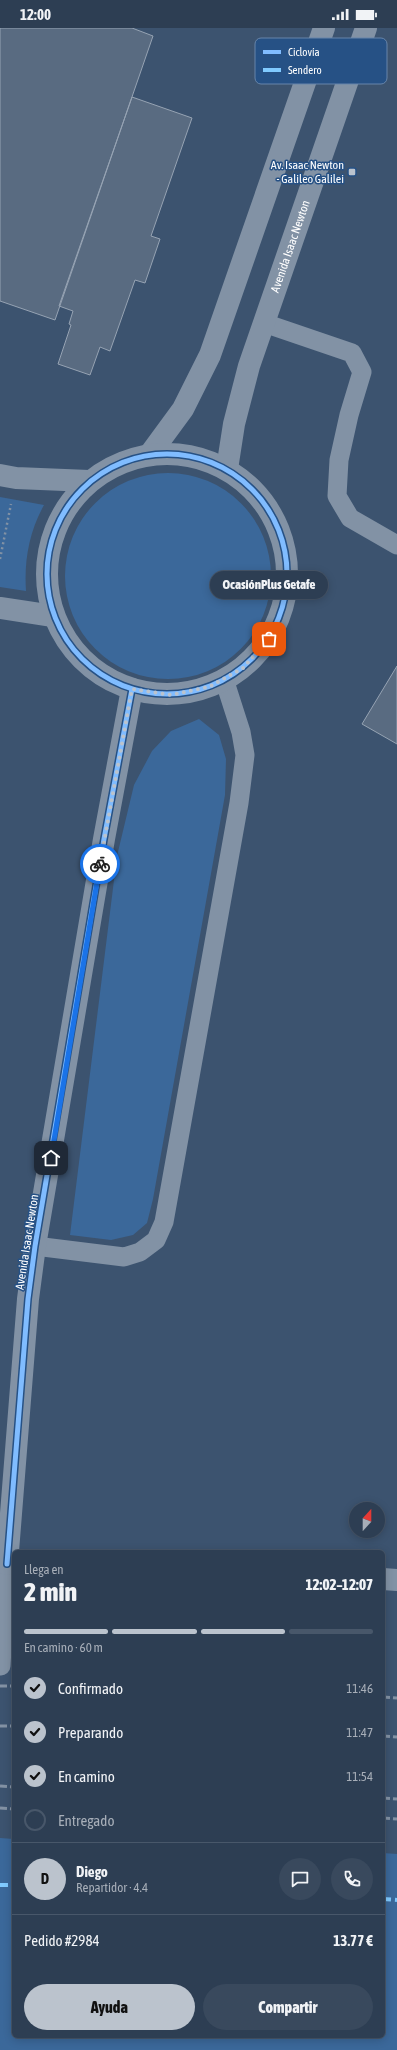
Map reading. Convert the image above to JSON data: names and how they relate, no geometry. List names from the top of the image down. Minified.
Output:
{"streets":{"street":["Avenida Isaac Newton"]},"places":{"transit":["Av. Isaac Newton - Galileo Galilei"],"other":["OcasiónPlus Getafe"]},"legend":["Ciclovía","Sendero"],"north":"top","page":{"status":"12:00","bubble":"OcasiónPlus Getafe","heading":["2 min","Llega en","12:02–12:07"],"panel":["Diego","Repartidor · 4.4","Pedido #2984","13.77 €"],"bar":"En camino · 60 m","list":[["Confirmado","11:46"],["Preparando","11:47"],["En camino","11:54"],"Entregado"],"round":"D","buttons":["Ayuda","Compartir"]}}
